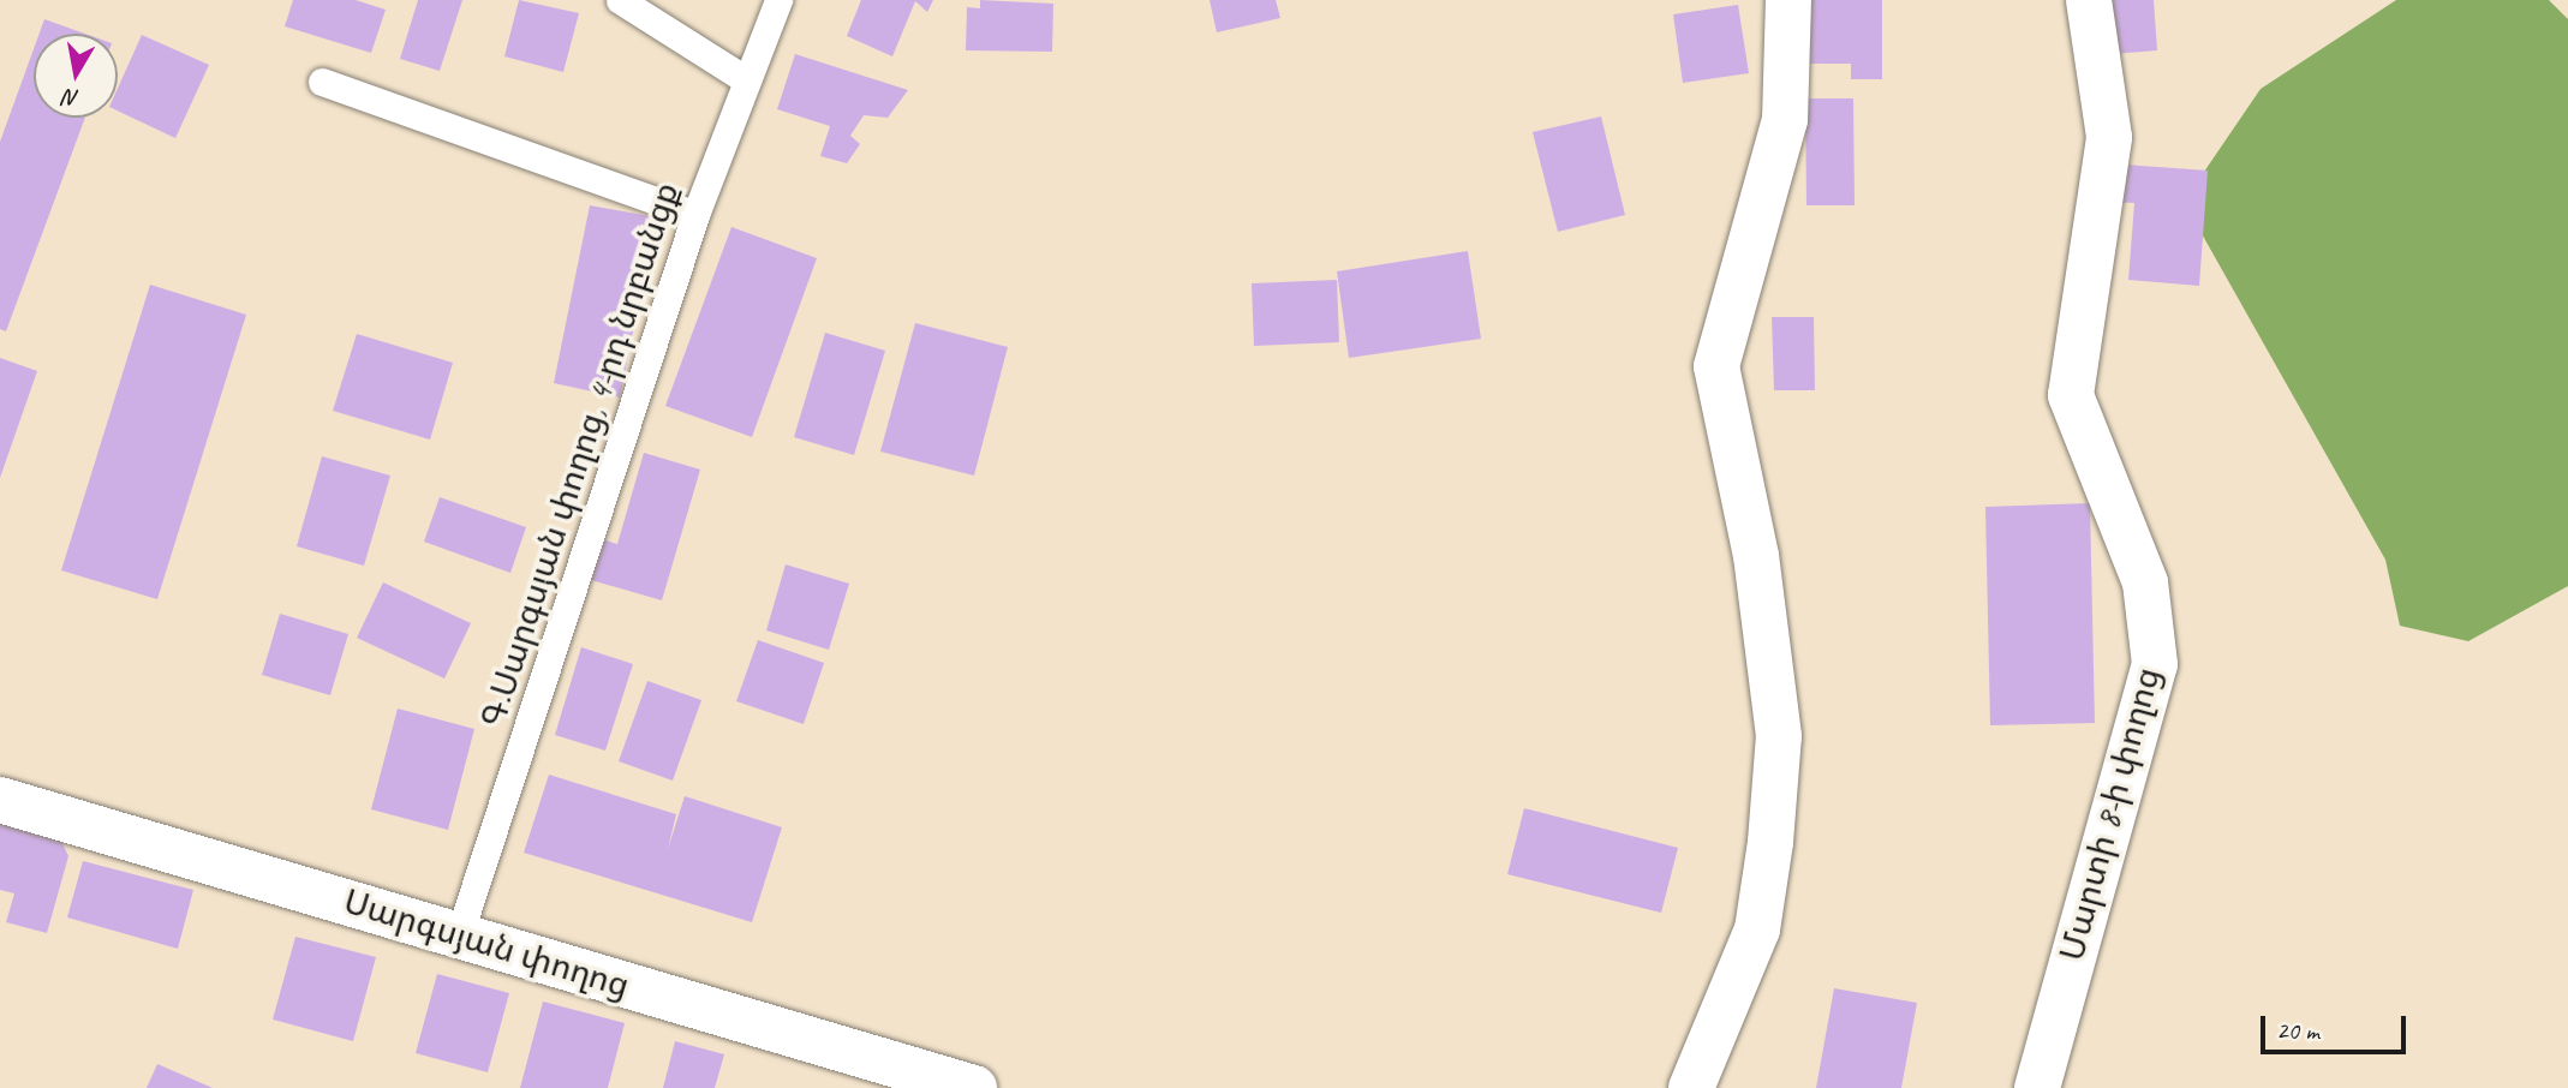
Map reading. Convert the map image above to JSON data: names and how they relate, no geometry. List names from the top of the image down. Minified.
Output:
{"streets":{"street":["Մարտի 8-ի փողոց","Սարգսյան փողոց"],"lane":["Գ.Սարգսյան փողոց, 4-րդ նրբանցք"]},"crossings":[["Գ.Սարգսյան փողոց, 4-րդ նրբանցք","Սարգսյան փողոց"]],"scale_bar":"20 m","north":"bottom"}
